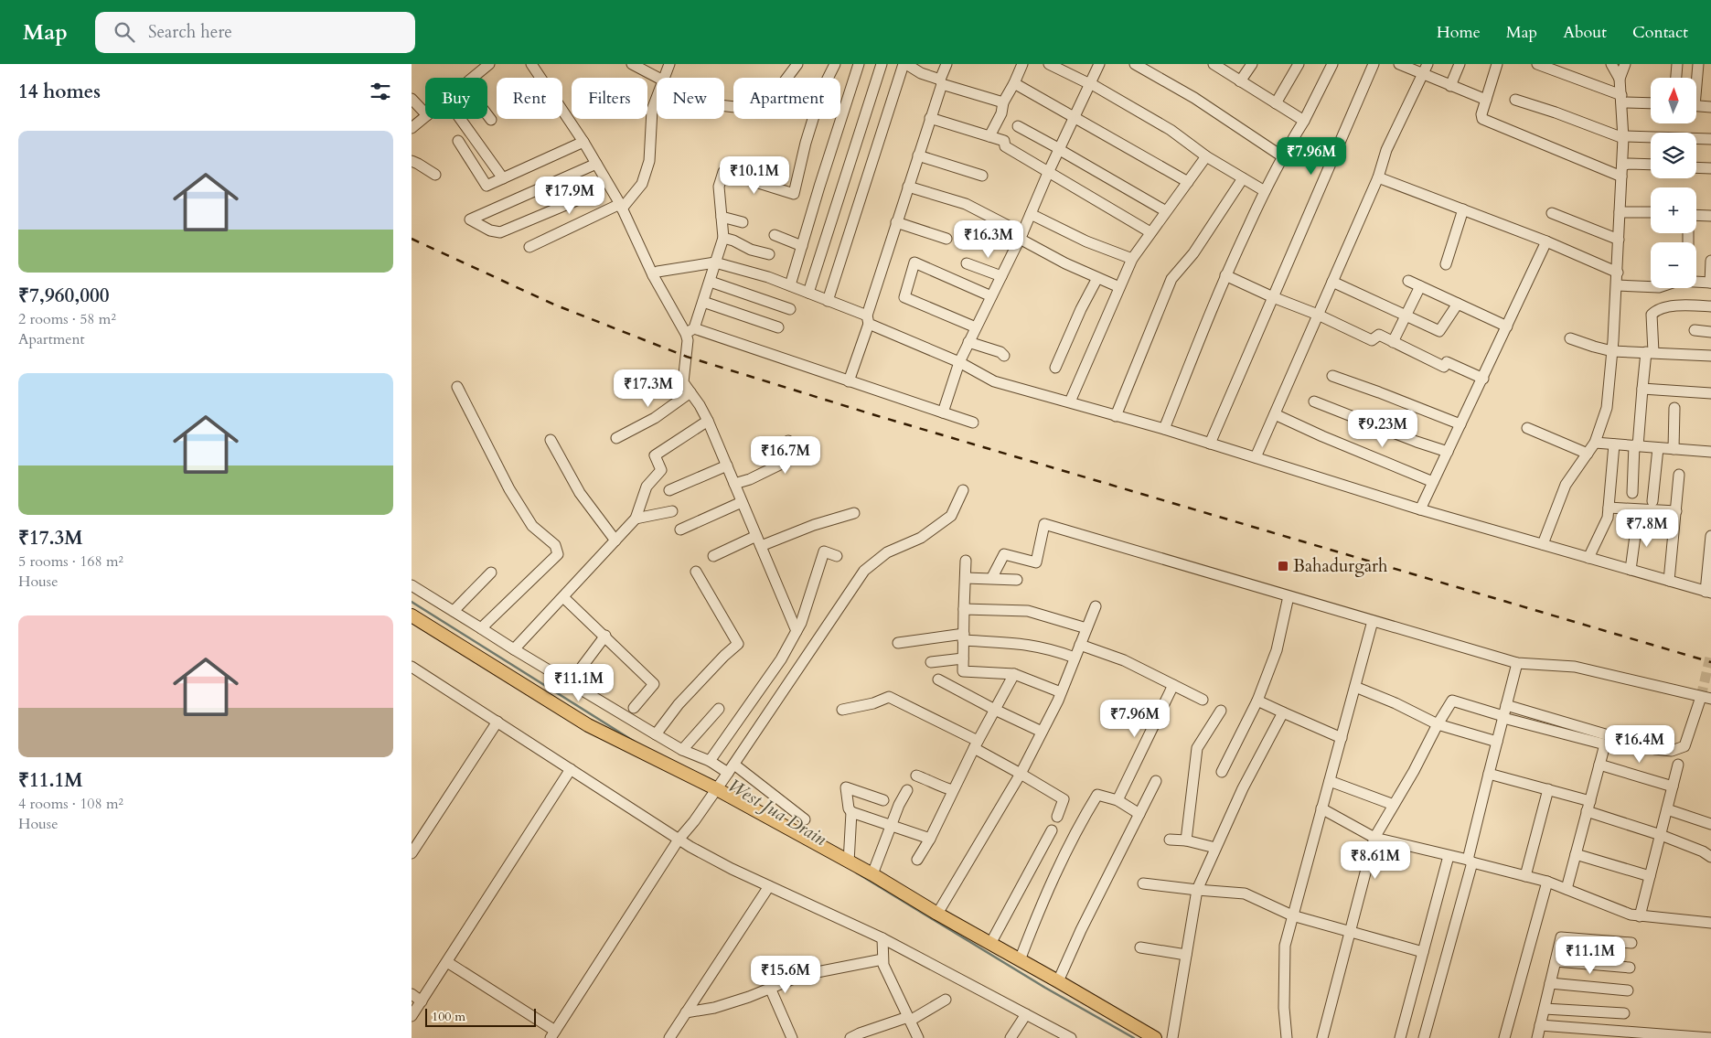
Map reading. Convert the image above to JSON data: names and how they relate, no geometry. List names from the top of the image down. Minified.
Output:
{"water":["West Jua Drain"],"places":{"transit":["Bahadurgarh"]},"scale_bar":"100 m","north":"top","page":{"header":"Map","search":"Search here","nav":["Home","Map","About","Contact"],"heading":"14 homes","map_buttons":["+","−"],"chip":["Buy","Rent","Filters","New","Apartment"],"list":[{"name":"₹7,960,000","note":"2 rooms · 58 m² · Apartment"},{"name":"₹17.3M","note":"5 rooms · 168 m² · House"},{"name":"₹11.1M","note":"4 rooms · 108 m² · House"}],"price":["₹7.96M","₹10.1M","₹17.9M","₹16.3M","₹17.3M","₹9.23M","₹16.7M","₹7.8M","₹11.1M","₹7.96M","₹16.4M","₹8.61M","₹11.1M","₹15.6M"],"scale":"100 m"}}
